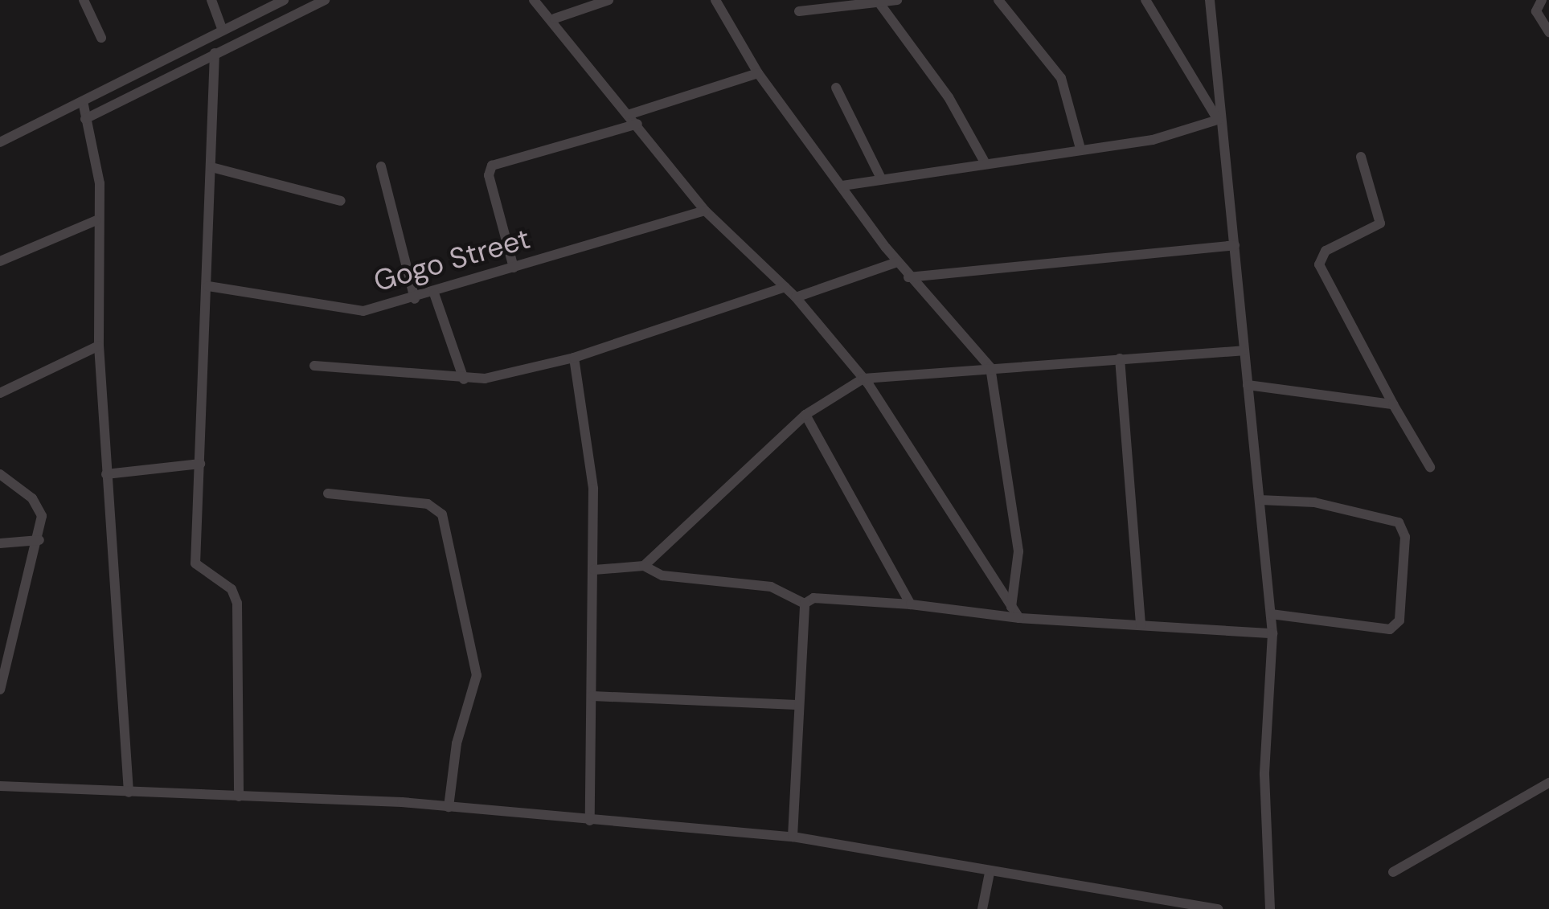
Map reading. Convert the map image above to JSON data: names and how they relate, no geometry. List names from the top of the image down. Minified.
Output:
{"streets":{"street":["Gogo Street"]}}
